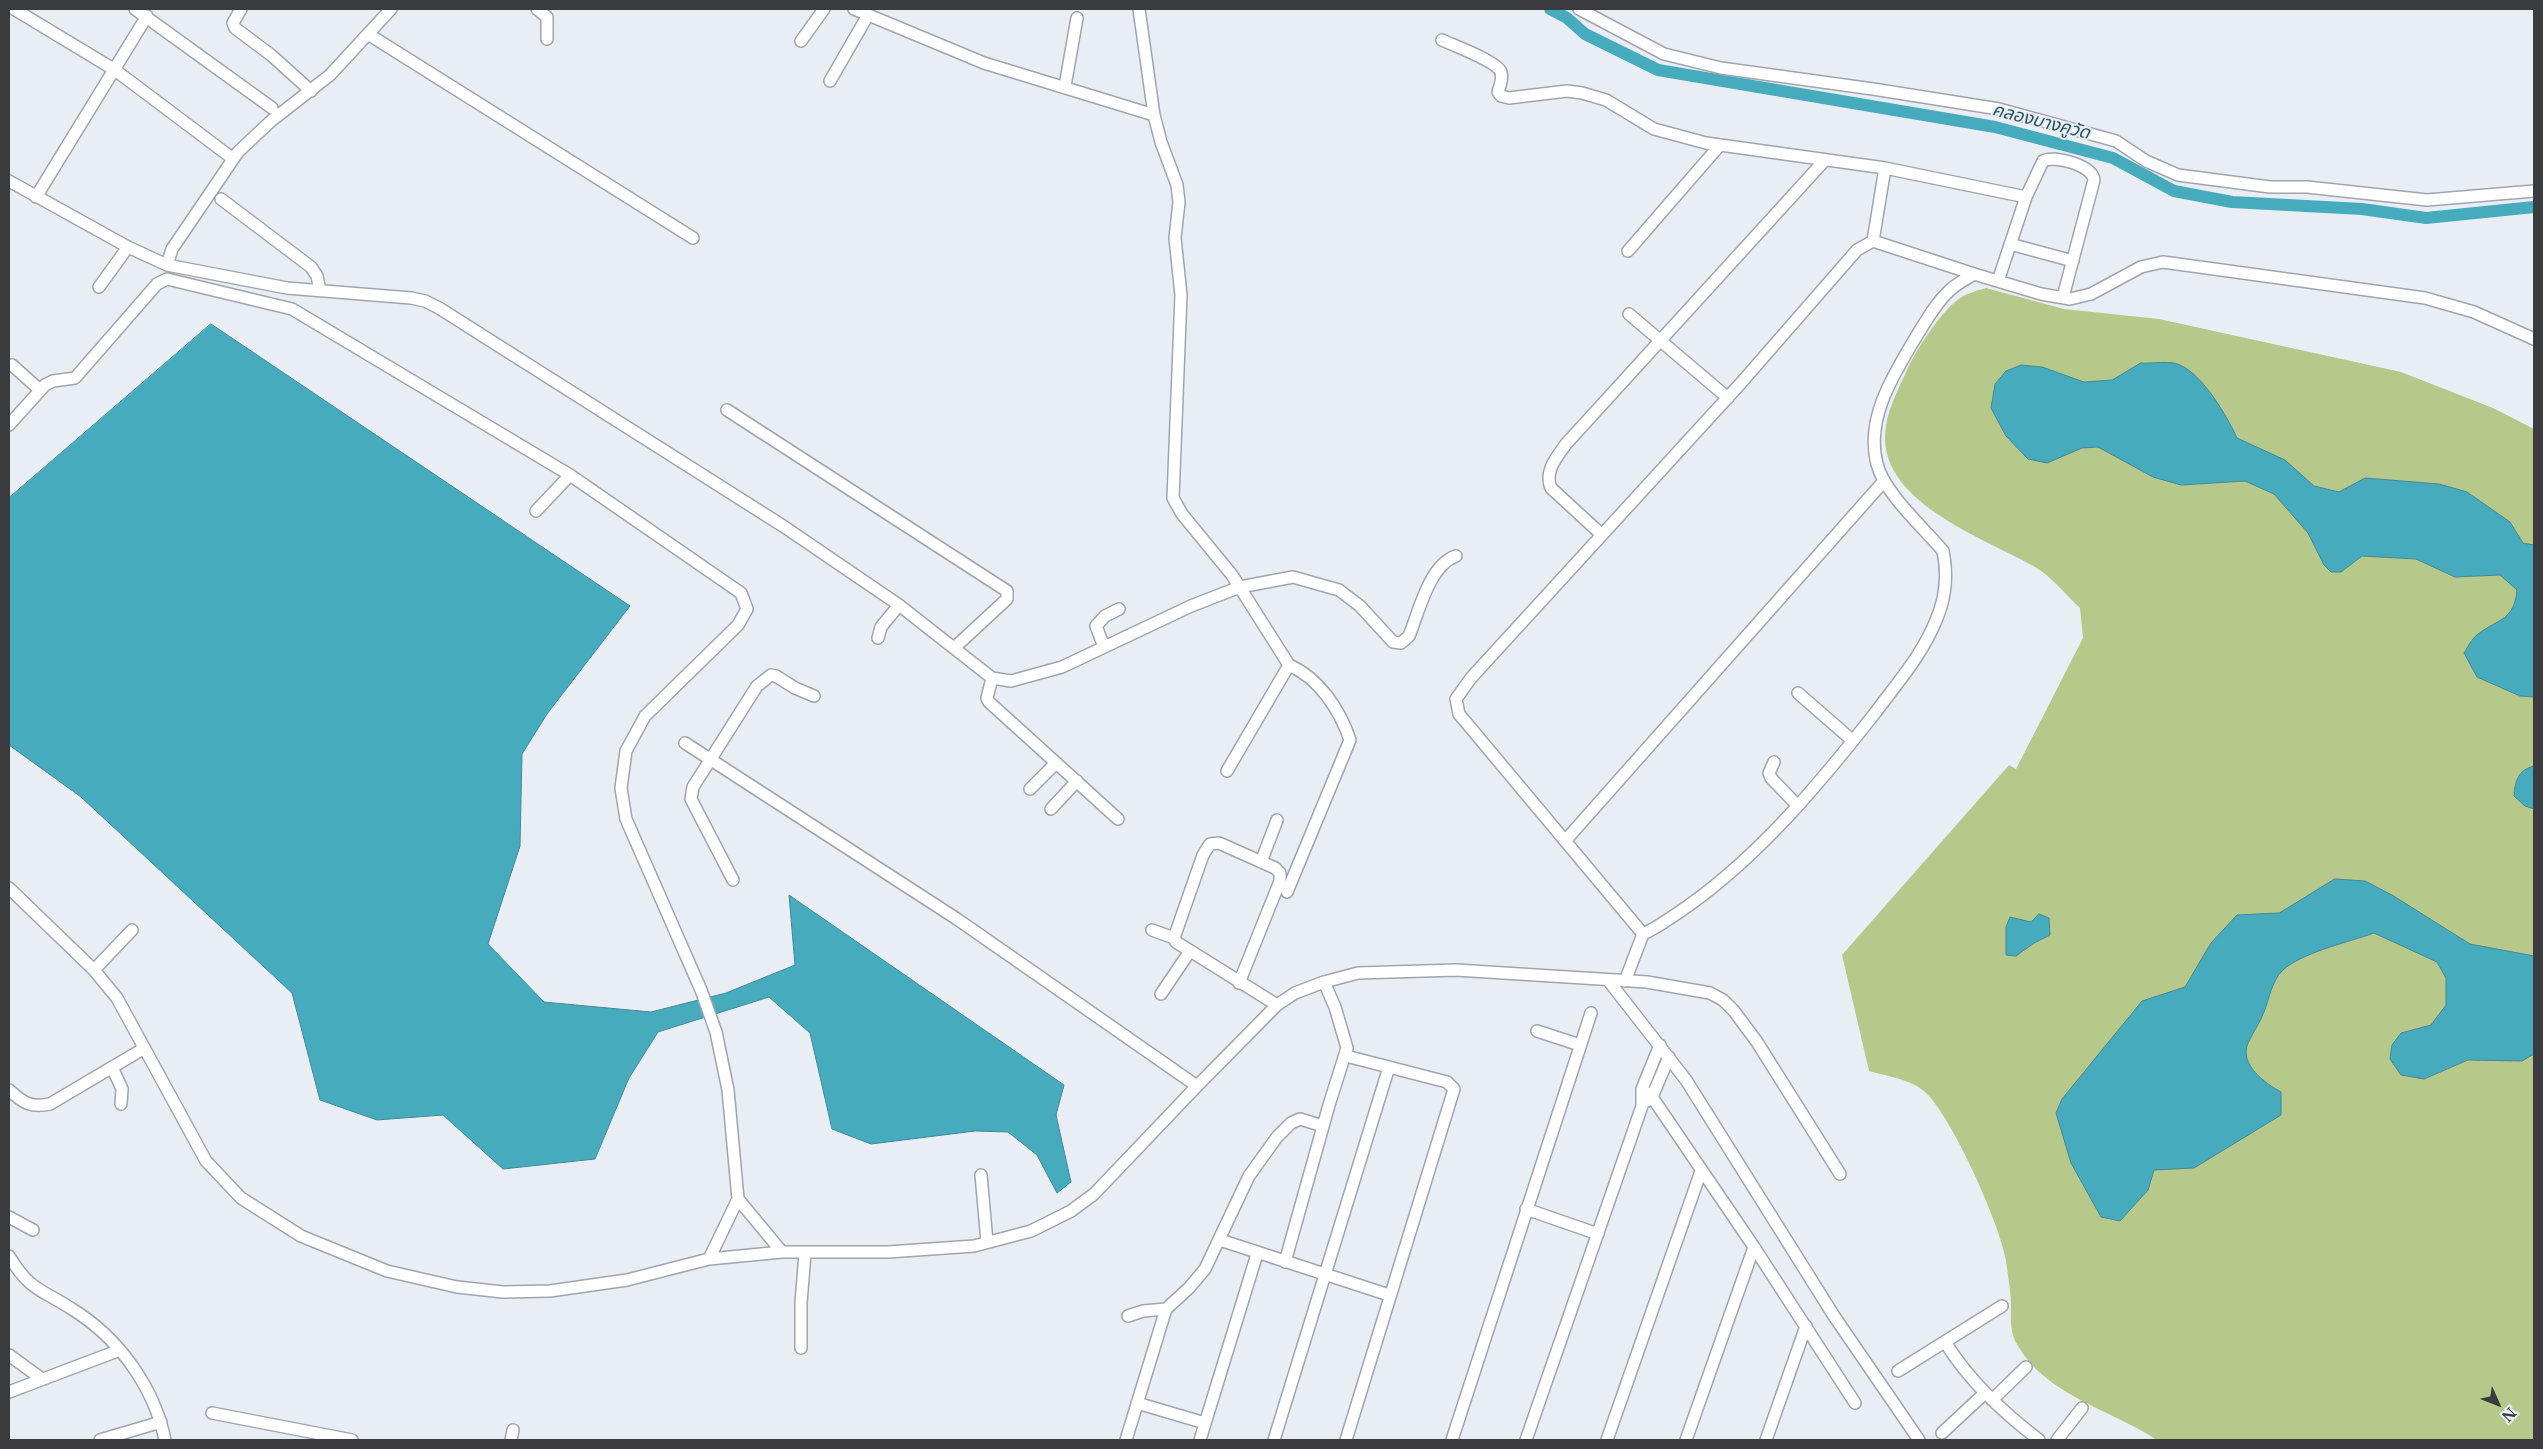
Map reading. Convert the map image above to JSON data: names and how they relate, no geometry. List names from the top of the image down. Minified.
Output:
{"water":["คลองบางคูวัด"],"north":"bottom right"}
